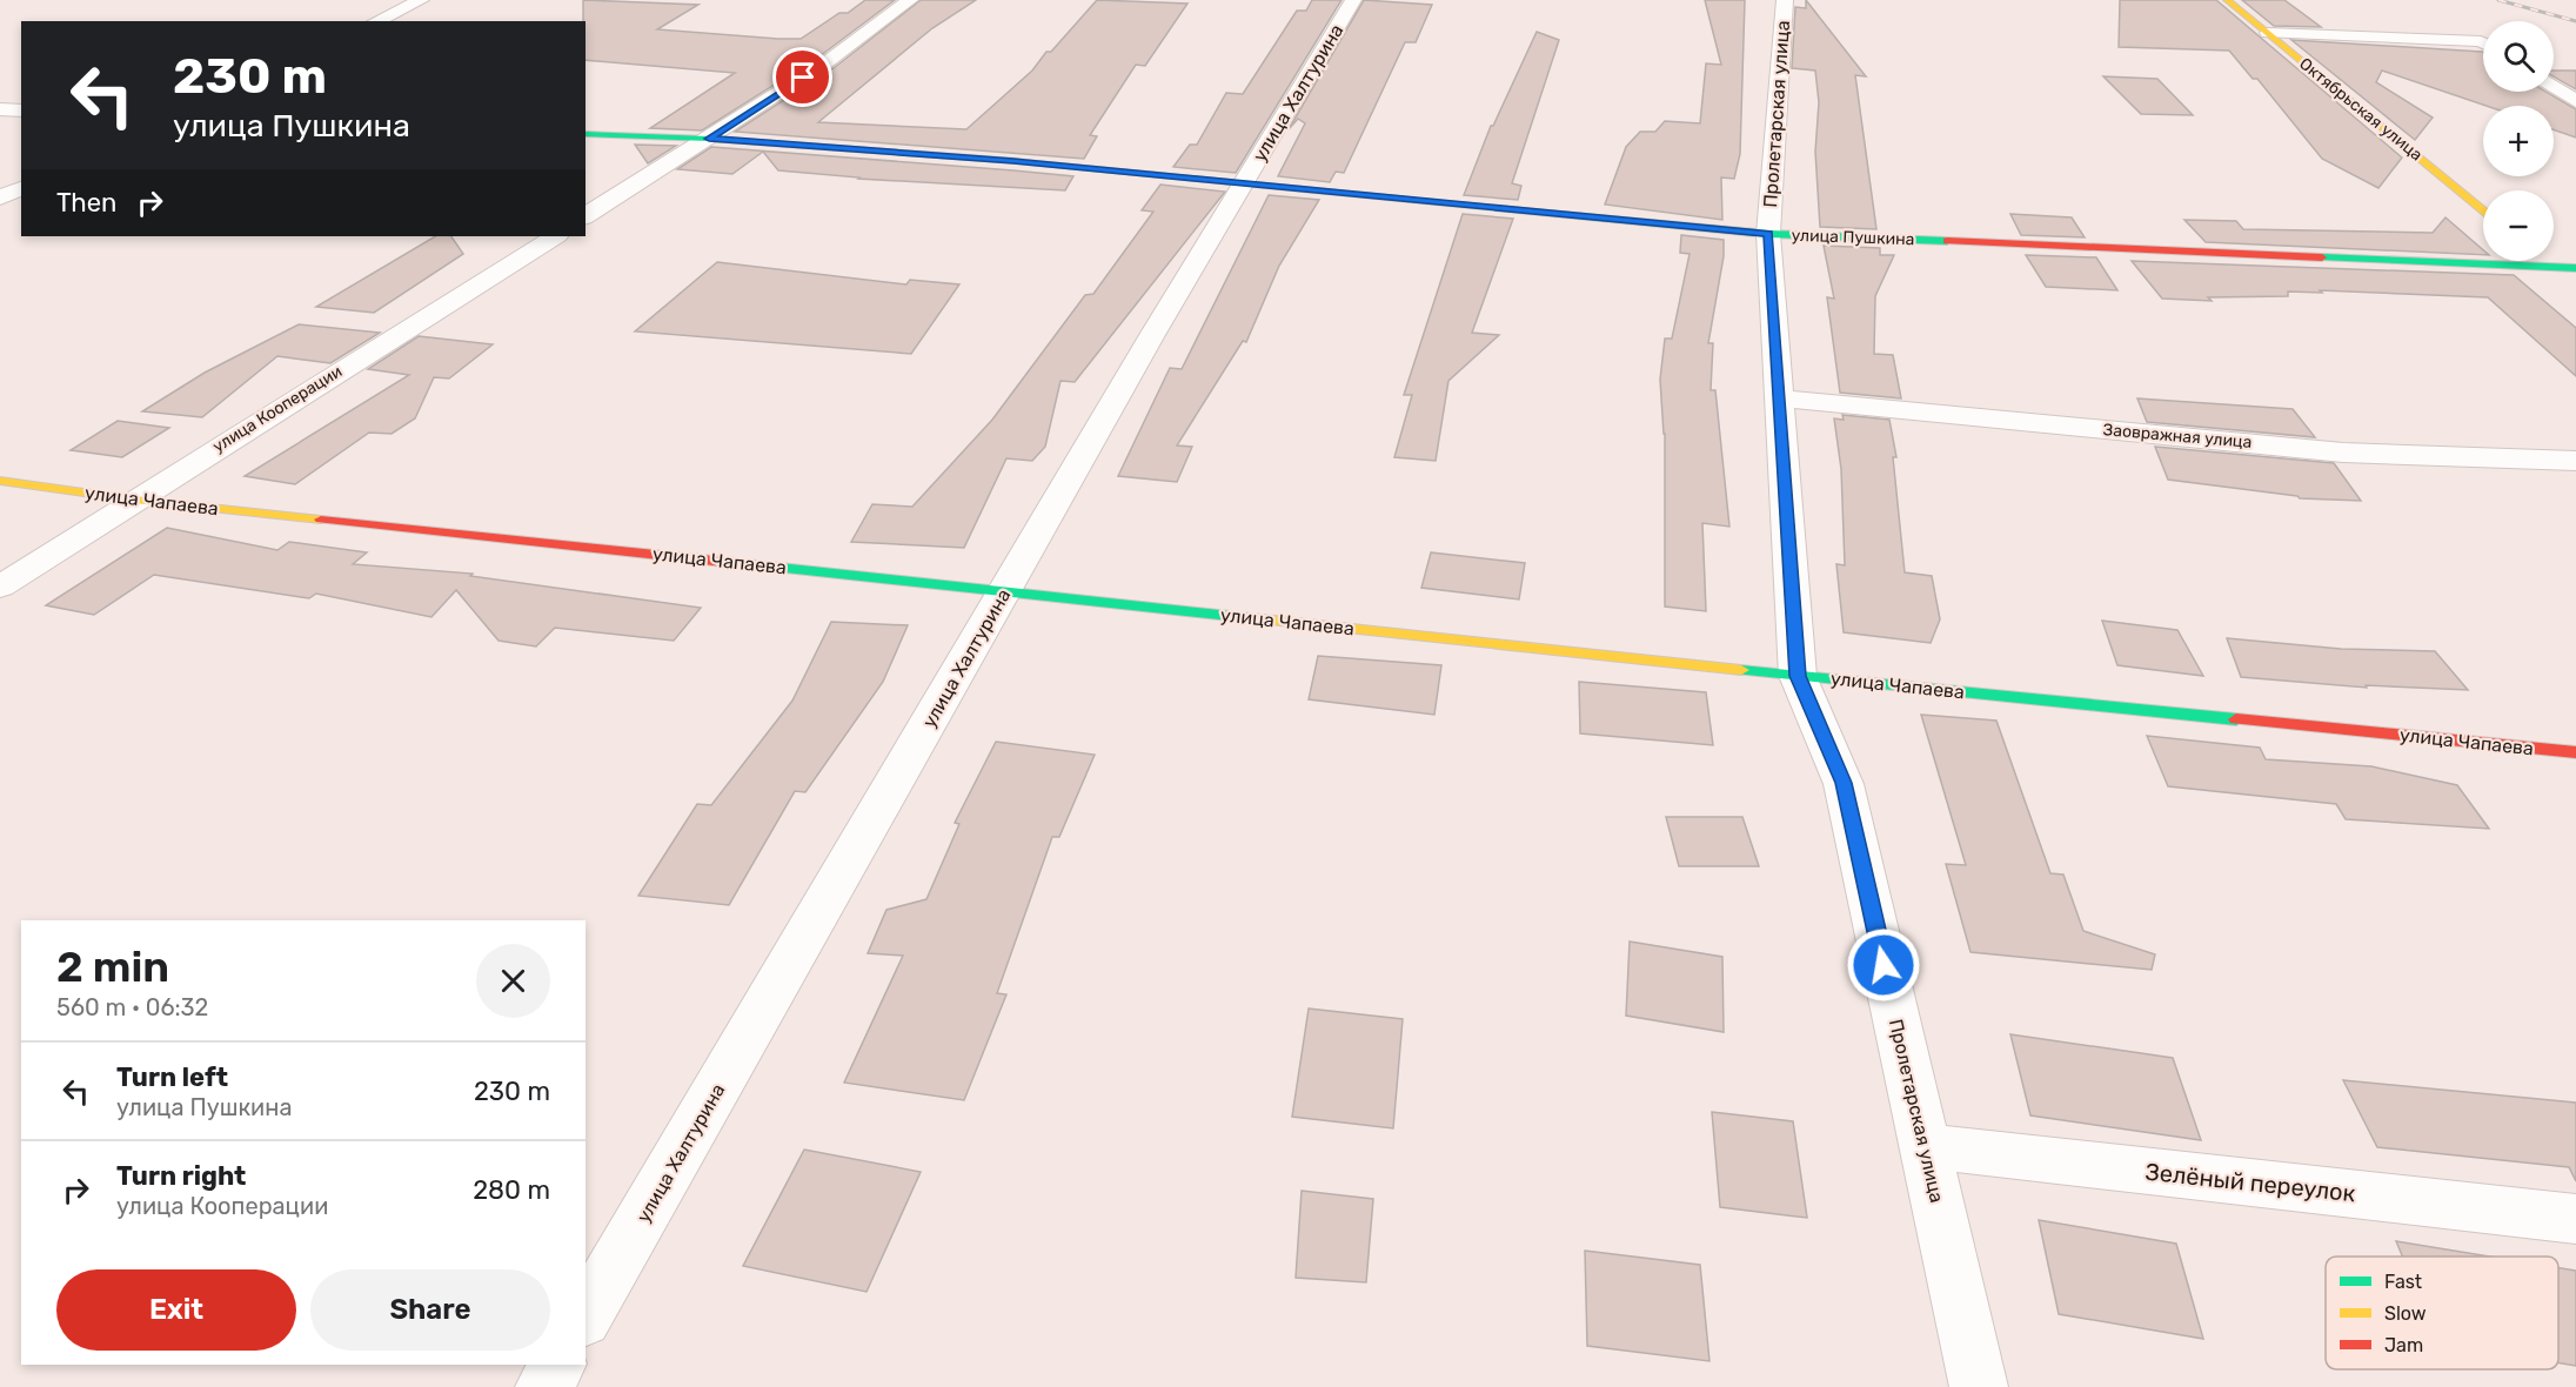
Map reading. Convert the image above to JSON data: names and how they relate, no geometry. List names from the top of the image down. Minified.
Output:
{"streets":{"street":["улица Халтурина","Октябрьская улица","Пролетарская улица","улица Пушкина","улица Кооперации","Заовражная улица","улица Чапаева","Зелёный переулок"]},"crossings":[["улица Халтурина","улица Пушкина"],["улица Халтурина","улица Чапаева"],["Пролетарская улица","улица Пушкина"],["Пролетарская улица","Заовражная улица"],["Пролетарская улица","улица Чапаева"],["Пролетарская улица","Зелёный переулок"],["улица Кооперации","улица Чапаева"]],"legend":["Fast","Slow","Jam"],"page":{"map_buttons":["+","−"],"turn":["230 m","улица Пушкина"],"then":"Then","heading":["2 min","560 m · 06:32"],"list":[{"name":"Turn left","note":"улица Пушкина","value":"230 m"},{"name":"Turn right","note":"улица Кооперации","value":"280 m"}],"buttons":["Exit","Share"]}}
